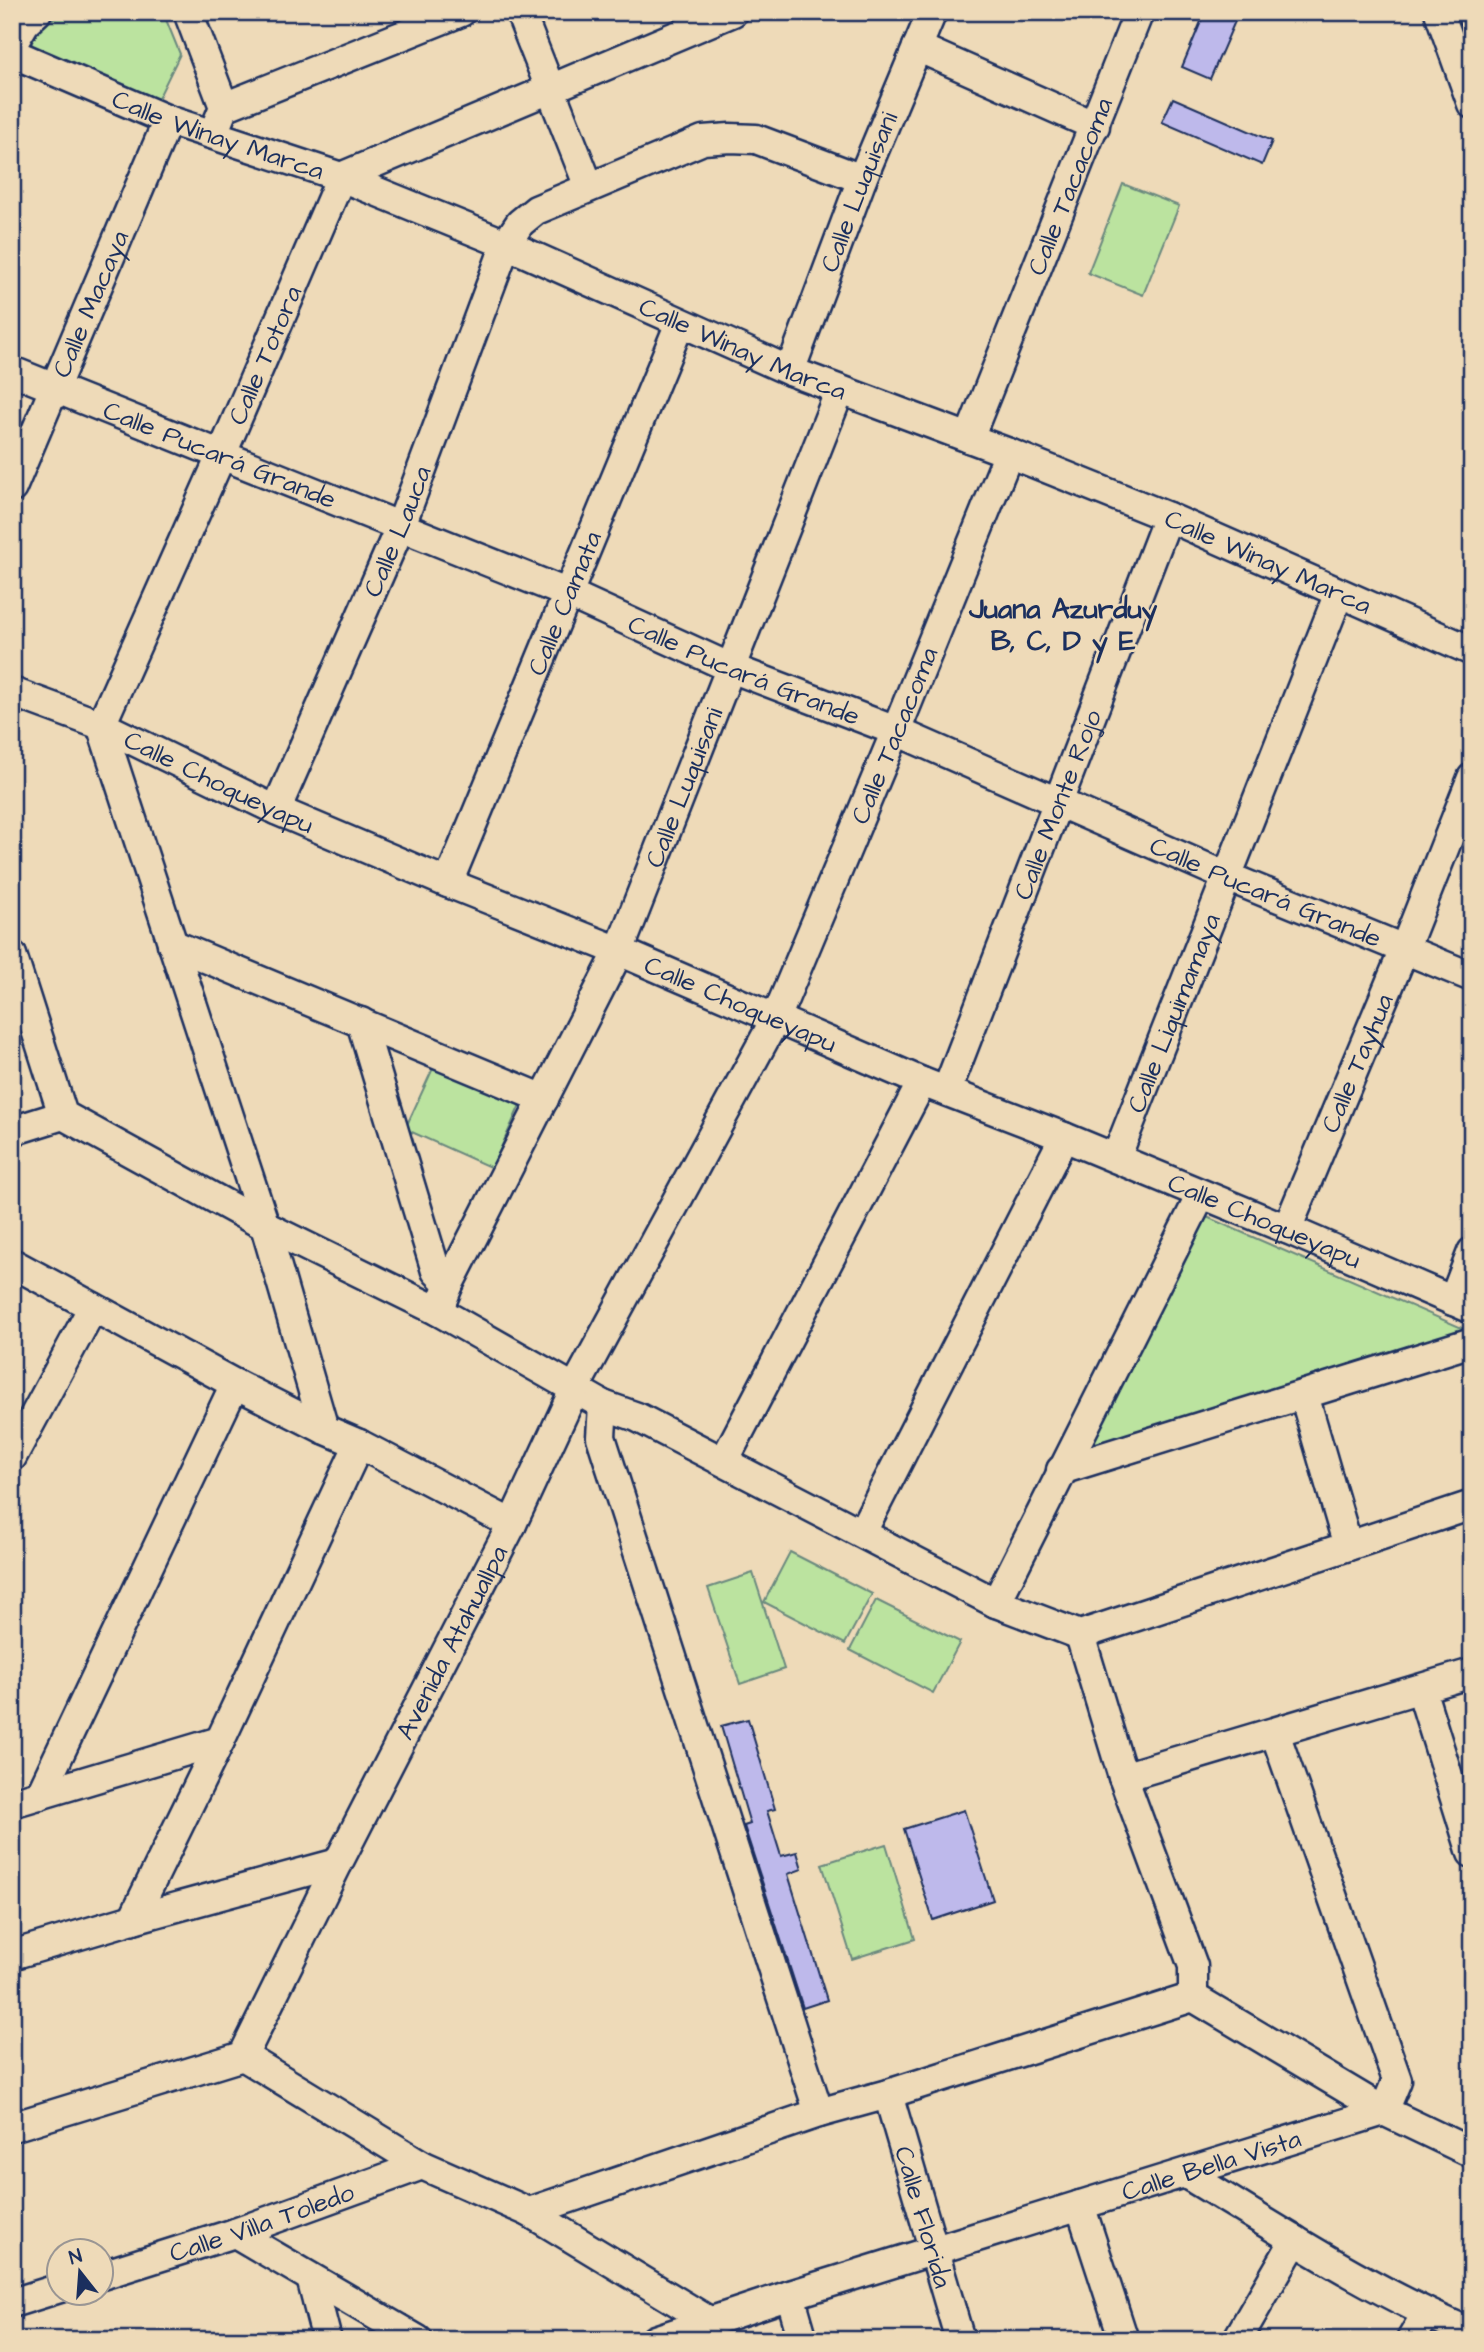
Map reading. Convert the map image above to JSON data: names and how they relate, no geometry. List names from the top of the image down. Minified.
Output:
{"streets":{"street":["Calle Winay Marca","Calle Tacacoma","Calle Luquisani","Calle Macaya","Calle Totora","Calle Pucará Grande","Calle Lauca","Calle Camata","Calle Choqueyapu","Calle Monte Rojo","Calle Liquimamaya","Calle Tayhua","Avenida Atahuallpa","Calle Bella Vista","Calle Florida","Calle Villa Toledo"]},"crossings":[["Calle Winay Marca","Calle Tacacoma"],["Calle Winay Marca","Calle Luquisani"],["Calle Winay Marca","Calle Macaya"],["Calle Winay Marca","Calle Totora"],["Calle Winay Marca","Calle Lauca"],["Calle Winay Marca","Calle Camata"],["Calle Winay Marca","Calle Monte Rojo"],["Calle Winay Marca","Calle Liquimamaya"],["Calle Tacacoma","Calle Pucará Grande"],["Calle Tacacoma","Calle Choqueyapu"],["Calle Tacacoma","Avenida Atahuallpa"],["Calle Luquisani","Calle Pucará Grande"],["Calle Luquisani","Calle Lauca"],["Calle Luquisani","Calle Choqueyapu"],["Calle Macaya","Calle Pucará Grande"],["Calle Totora","Calle Pucará Grande"],["Calle Totora","Calle Choqueyapu"],["Calle Pucará Grande","Calle Lauca"],["Calle Pucará Grande","Calle Camata"],["Calle Pucará Grande","Calle Monte Rojo"],["Calle Pucará Grande","Calle Liquimamaya"],["Calle Pucará Grande","Calle Tayhua"],["Calle Lauca","Calle Choqueyapu"],["Calle Camata","Calle Choqueyapu"],["Calle Choqueyapu","Calle Monte Rojo"],["Calle Choqueyapu","Calle Liquimamaya"],["Calle Choqueyapu","Calle Tayhua"],["Calle Choqueyapu","Avenida Atahuallpa"],["Calle Bella Vista","Calle Florida"]],"districts":["Juana Azurduy B, C, D y E"],"north":"top"}
